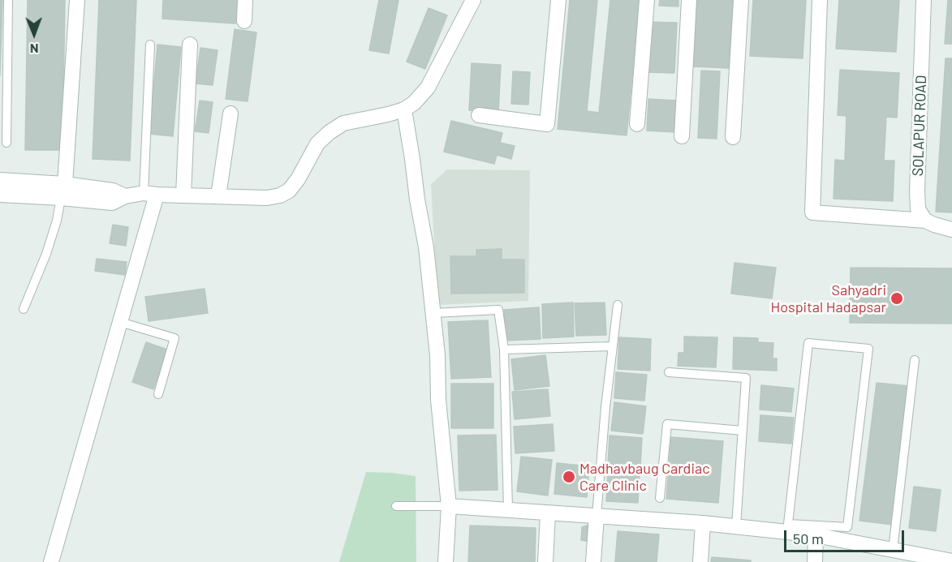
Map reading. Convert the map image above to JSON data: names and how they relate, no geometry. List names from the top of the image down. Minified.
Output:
{"streets":{"street":["SOLAPUR ROAD"]},"places":["Sahyadri Hospital Hadapsar","Madhavbaug Cardiac Care Clinic"],"scale_bar":"50 m","north":"bottom"}
